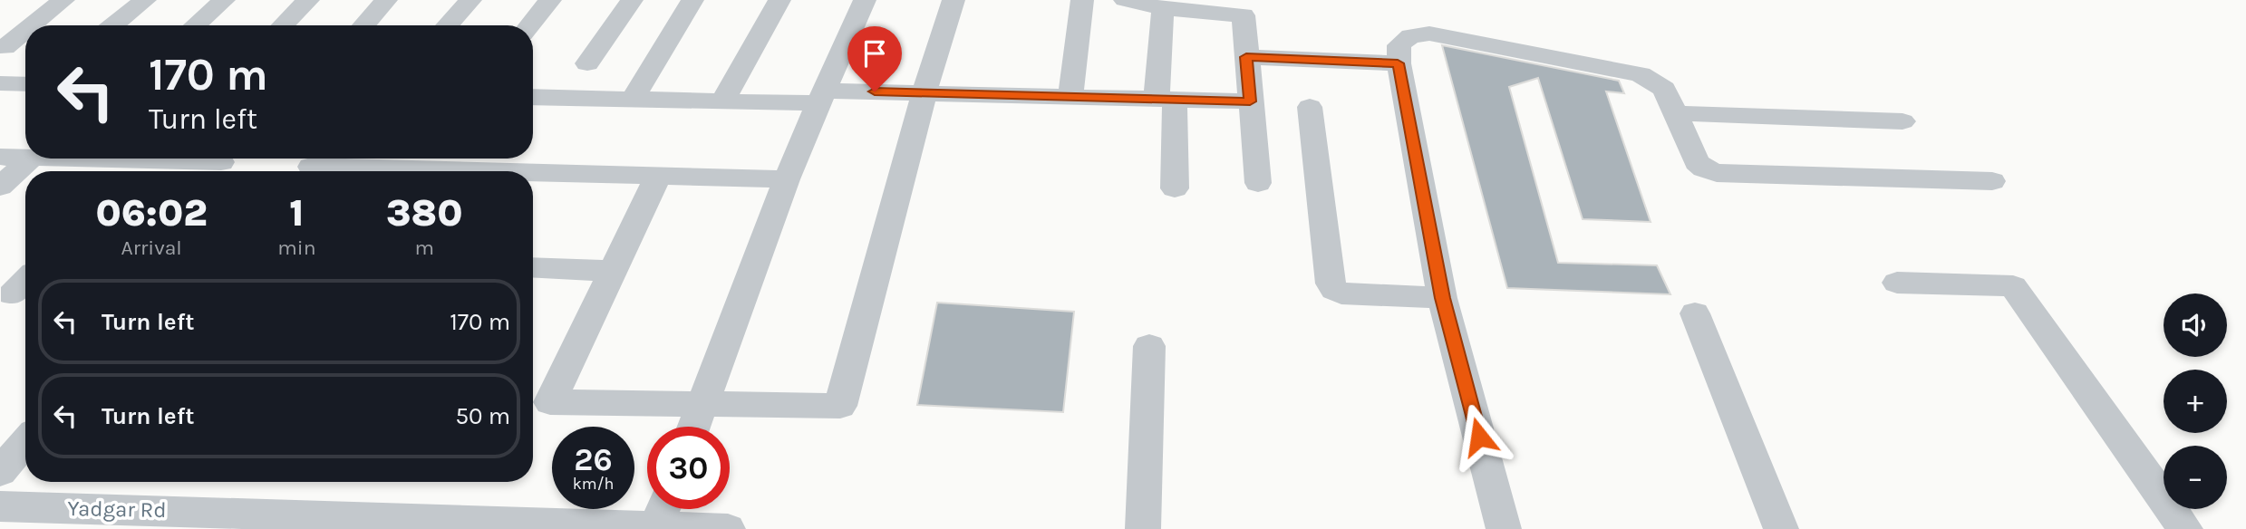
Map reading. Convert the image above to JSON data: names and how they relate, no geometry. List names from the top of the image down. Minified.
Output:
{"streets":{"street":["Yadgar Rd"]},"page":{"turn":["170 m","Turn left"],"eta":["06:02","Arrival","1","min","380","m"],"list":[{"name":"Turn left","value":"170 m"},{"name":"Turn left","value":"50 m"}],"map_buttons":["+","−"],"speed":"26 km/h","limit":"30"}}
